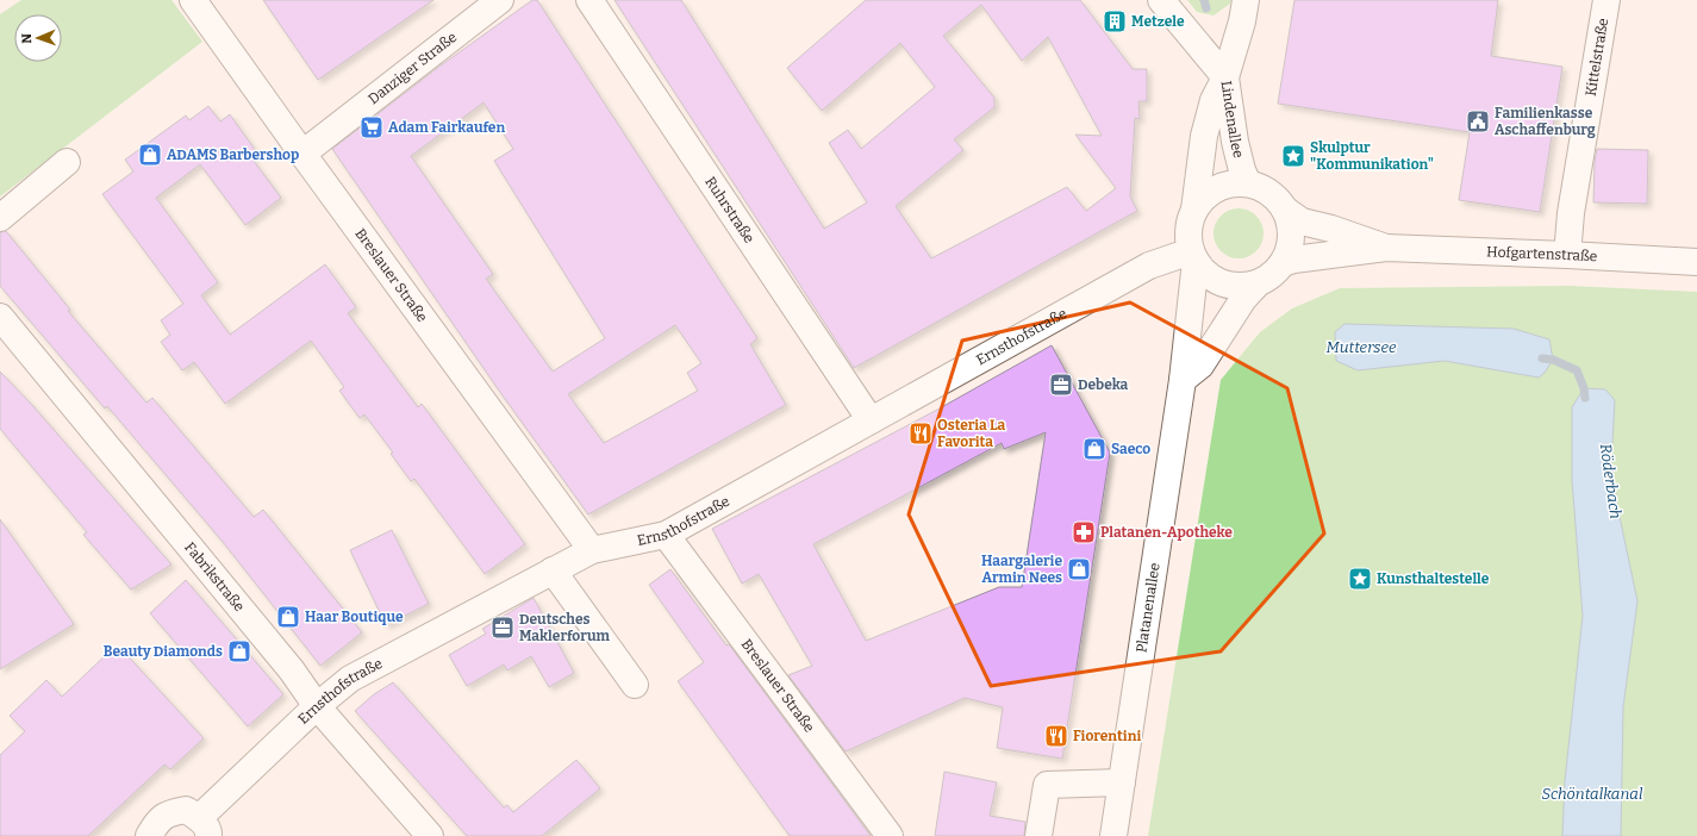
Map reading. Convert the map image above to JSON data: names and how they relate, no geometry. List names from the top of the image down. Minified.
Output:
{"streets":{"street":["Kittelstraße","Danziger Straße","Lindenallee","Ruhrstraße","Hofgartenstraße","Breslauer Straße","Ernsthofstraße","Fabrikstraße","Platanenallee"]},"crossings":[["Kittelstraße","Hofgartenstraße"],["Danziger Straße","Breslauer Straße"],["Lindenallee","Hofgartenstraße"],["Lindenallee","Ernsthofstraße"],["Lindenallee","Platanenallee"],["Ruhrstraße","Ernsthofstraße"],["Hofgartenstraße","Ernsthofstraße"],["Hofgartenstraße","Platanenallee"],["Breslauer Straße","Ernsthofstraße"],["Ernsthofstraße","Fabrikstraße"],["Ernsthofstraße","Platanenallee"]],"water":["Muttersee","Röderbach","Schöntalkanal"],"places":{"building":["Metzele"],"public building":["Familienkasse Aschaffenburg"],"supermarket":["Adam Fairkaufen"],"shop":["ADAMS Barbershop","Saeco","Haargalerie Armin Nees","Haar Boutique","Beauty Diamonds"],"place":["Skulptur \"Kommunikation\"","Kunsthaltestelle"],"office":["Debeka","Deutsches Maklerforum"],"restaurant":["Osteria La Favorita","Fiorentini"],"pharmacy":["Platanen-Apotheke"]},"north":"left"}
